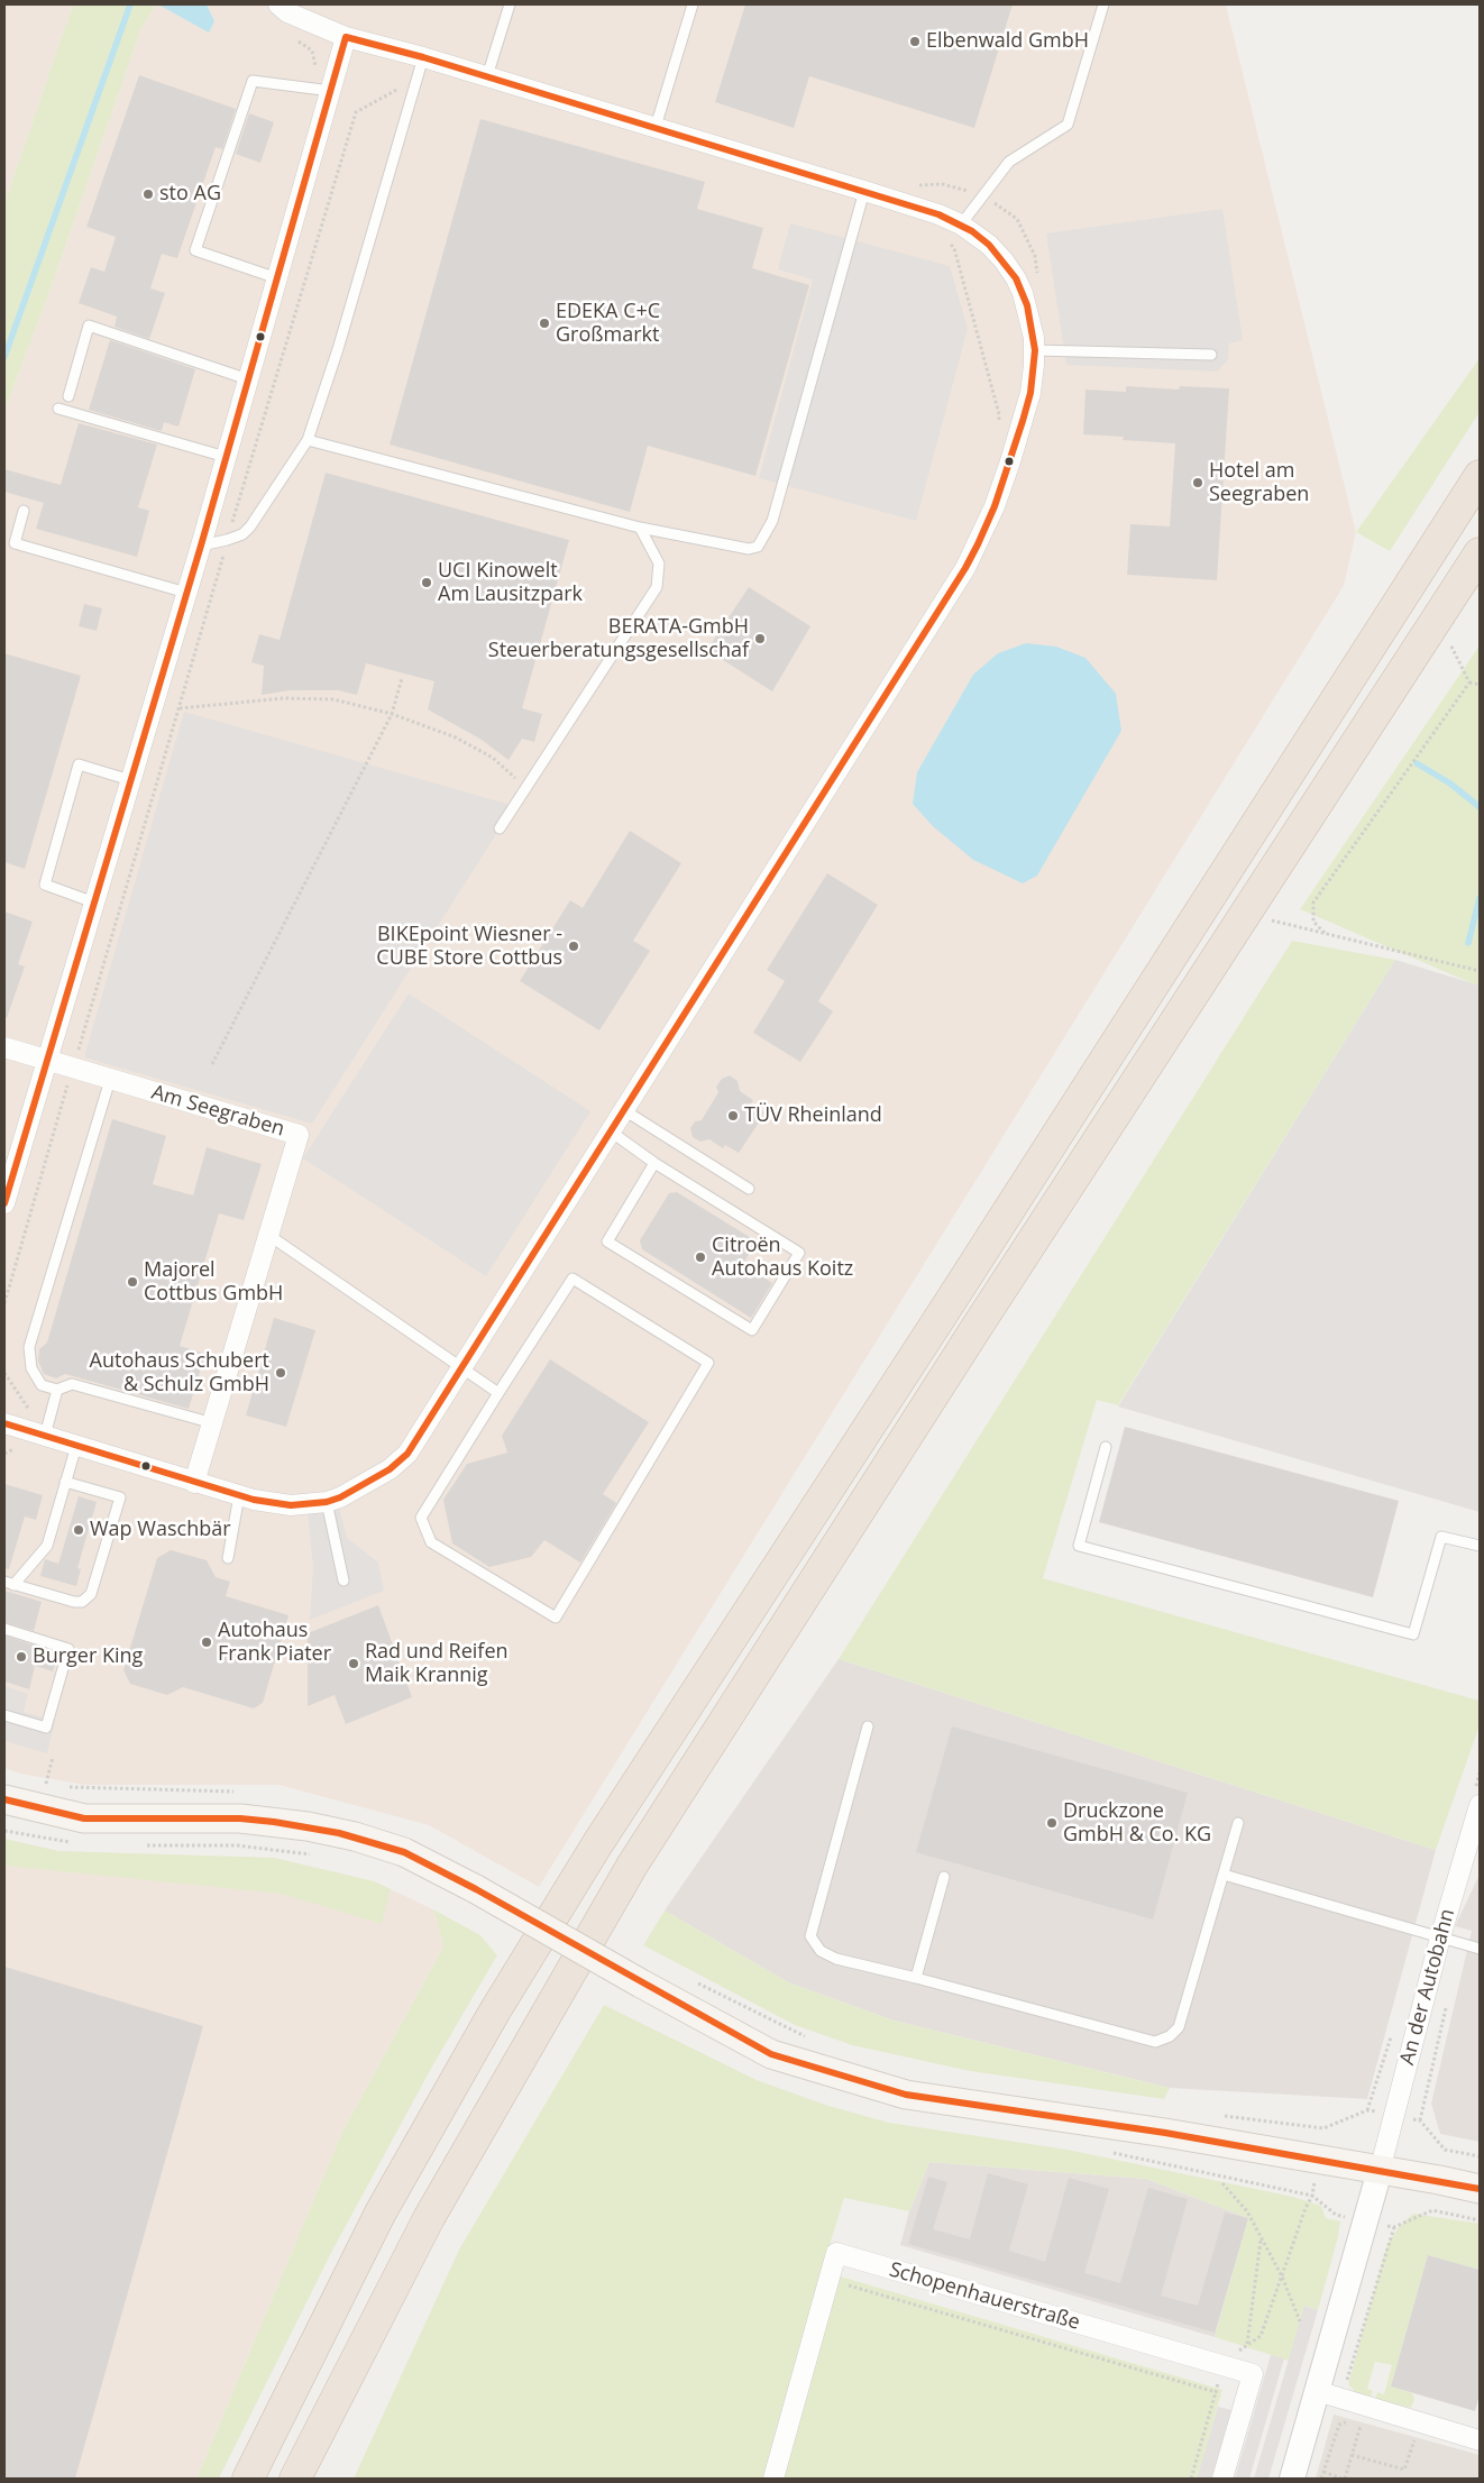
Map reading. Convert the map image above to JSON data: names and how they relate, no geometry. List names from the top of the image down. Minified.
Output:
{"streets":{"street":["Am Seegraben","An der Autobahn","Schopenhauerstraße"]},"places":["Elbenwald GmbH","sto AG","EDEKA C+C Großmarkt","Hotel am Seegraben","UCI Kinowelt Am Lausitzpark","BERATA-GmbH Steuerberatungsgesellschaf","BIKEpoint Wiesner - CUBE Store Cottbus","TÜV Rheinland","Citroën Autohaus Koitz","Majorel Cottbus GmbH","Autohaus Schubert & Schulz GmbH","Wap Waschbär","Autohaus Frank Piater","Burger King","Rad und Reifen Maik Krannig","Druckzone GmbH & Co. KG"]}
